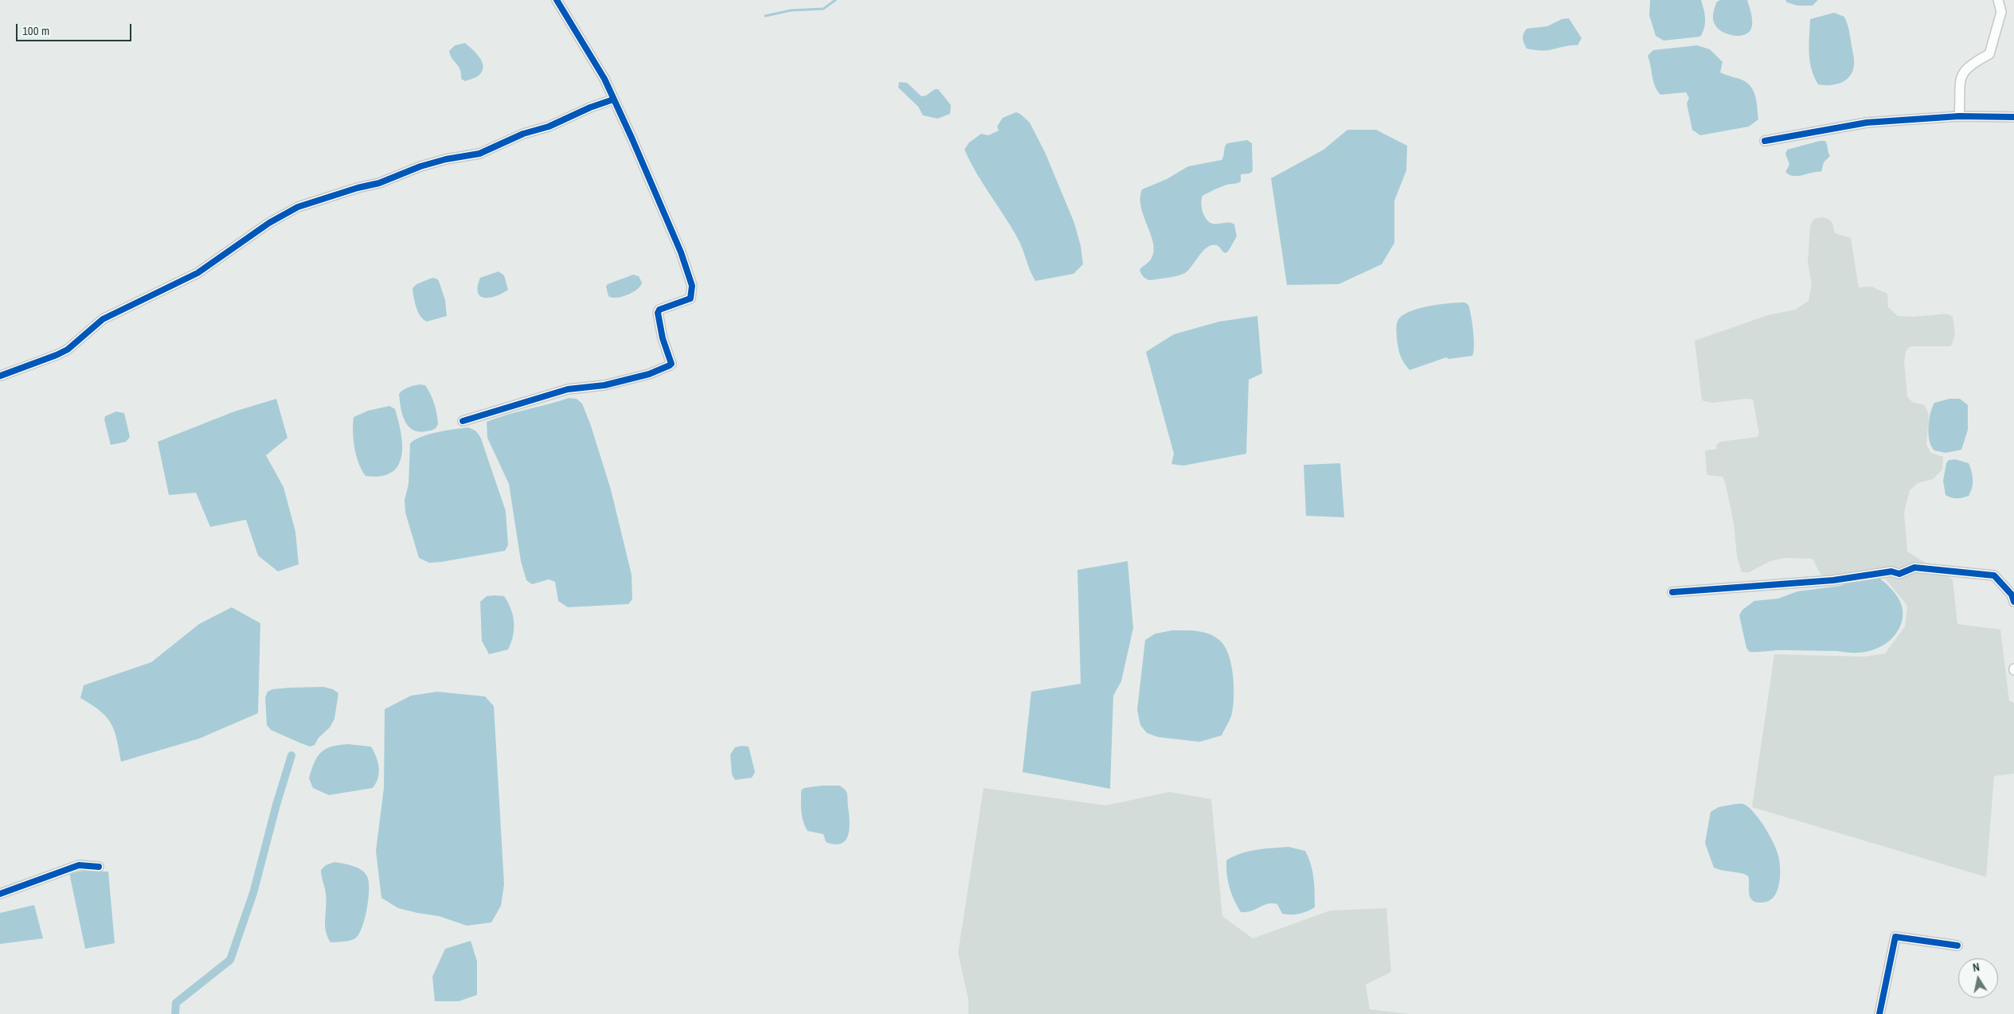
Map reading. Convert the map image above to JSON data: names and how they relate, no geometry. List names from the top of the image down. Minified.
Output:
{"scale_bar":"100 m","north":"top"}
